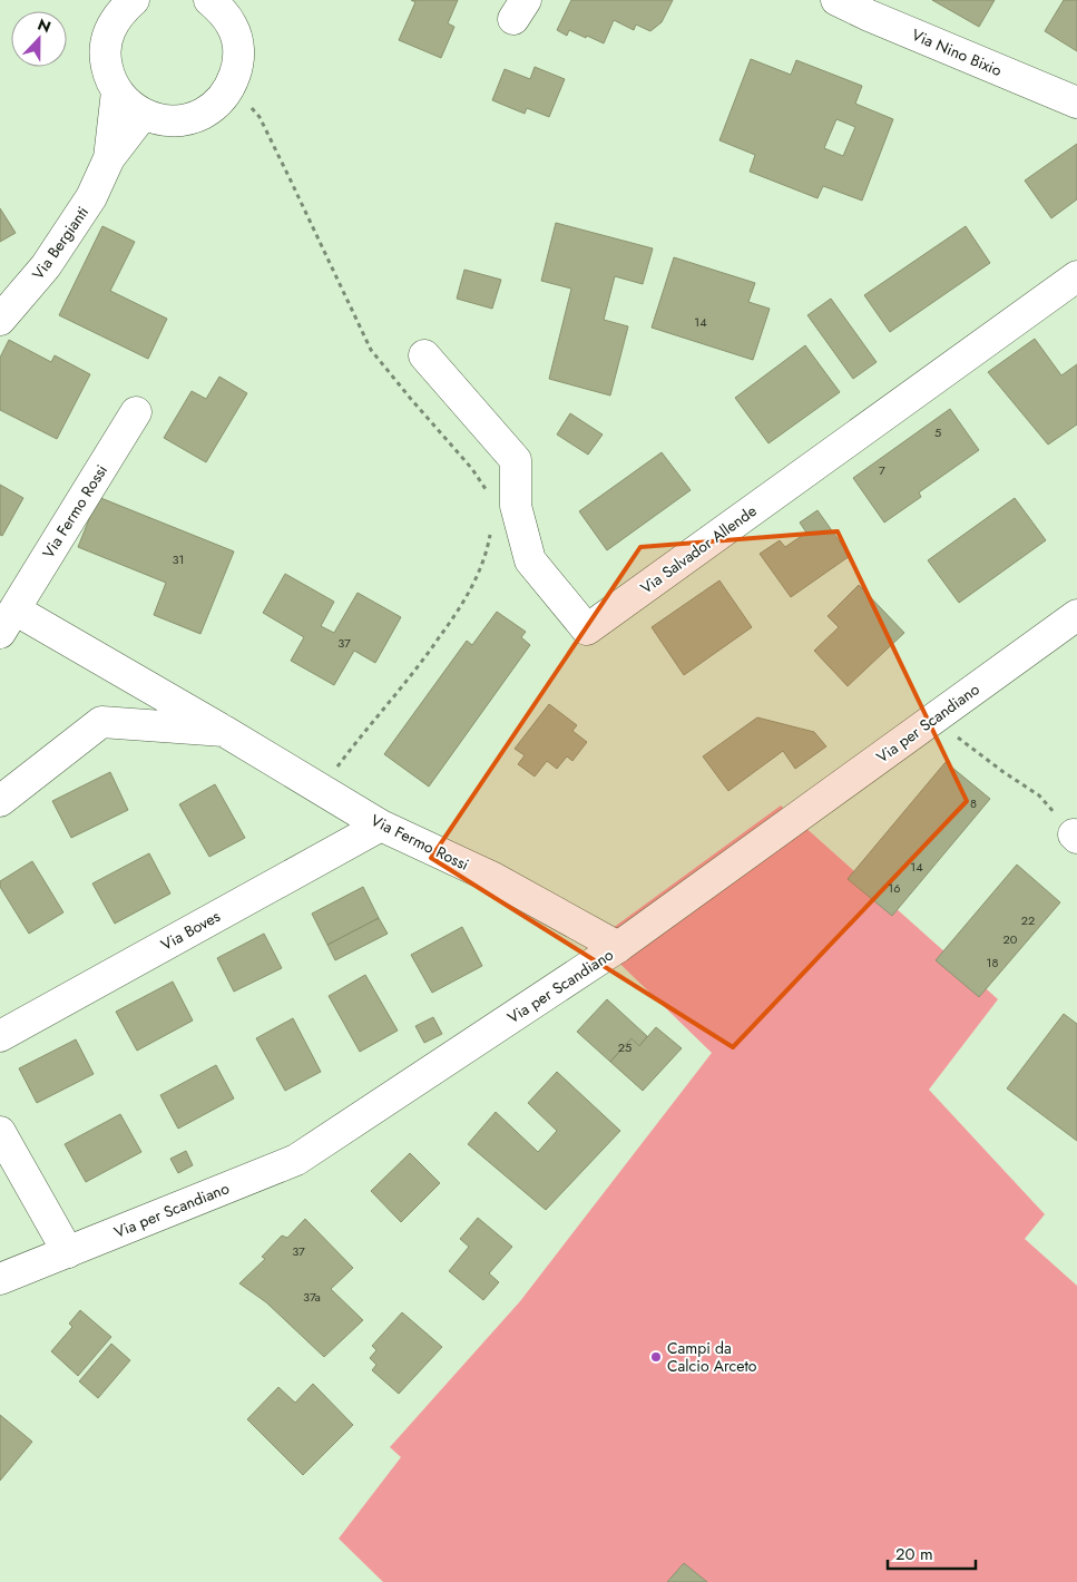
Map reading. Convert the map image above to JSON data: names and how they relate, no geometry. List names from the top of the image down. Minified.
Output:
{"streets":{"street":["Via Nino Bixio","Via Bergianti","Via Fermo Rossi","Via Salvador Allende","Via per Scandiano","Via Boves"]},"crossings":[["Via Fermo Rossi","Via per Scandiano"],["Via Fermo Rossi","Via Boves"]],"places":["Campi da Calcio Arceto"],"house_numbers":["14","5","7","31","37","8","14","16","22","20","18","25","37","37a"],"scale_bar":"20 m","north":"top"}
